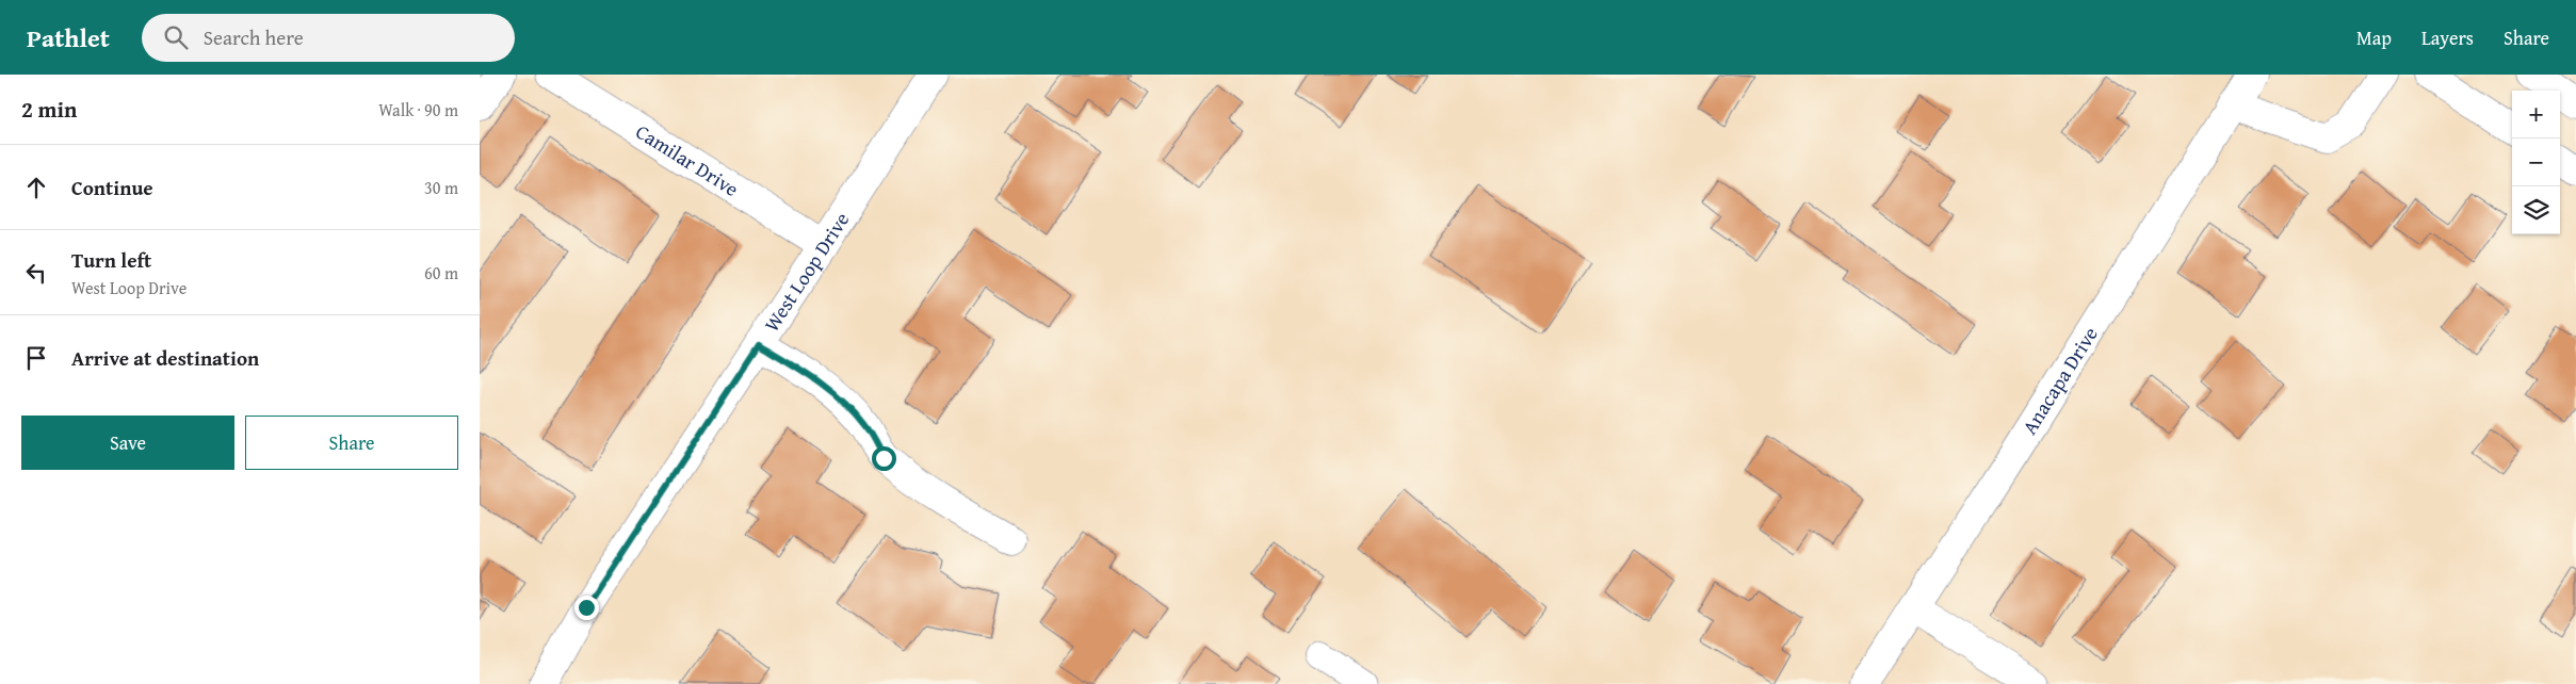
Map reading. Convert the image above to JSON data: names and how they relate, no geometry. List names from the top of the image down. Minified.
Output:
{"streets":{"street":["Camilar Drive","West Loop Drive","Anacapa Drive"]},"crossings":[["Camilar Drive","West Loop Drive"]],"page":{"header":"Pathlet","search":"Search here","nav":["Map","Layers","Share"],"heading":["2 min","Walk · 90 m"],"map_buttons":["+","−"],"list":[["Continue","30 m"],["Turn left","West Loop Drive","60 m"],"Arrive at destination"],"buttons":["Save","Share"]}}
